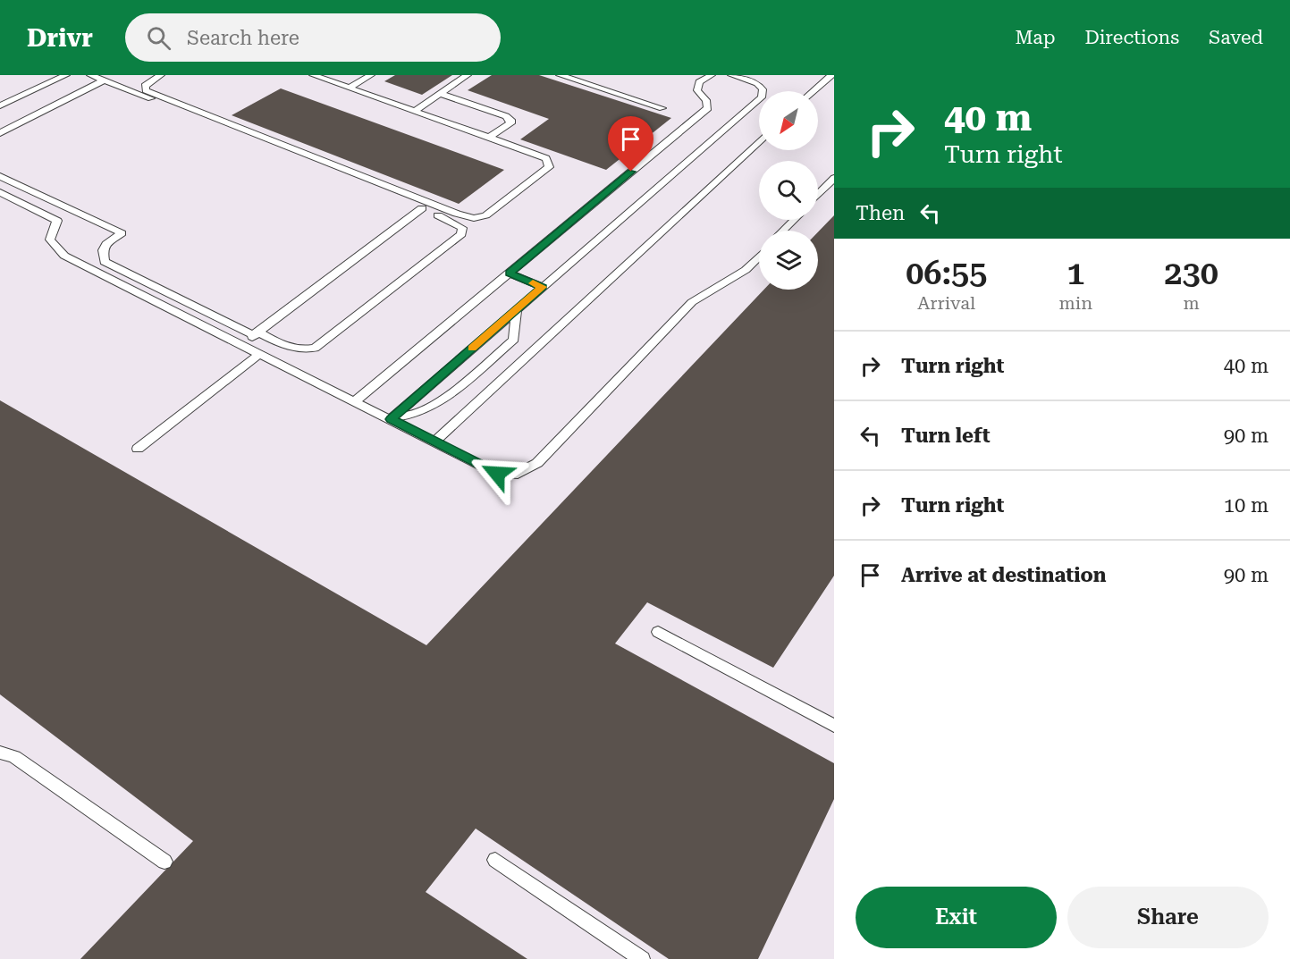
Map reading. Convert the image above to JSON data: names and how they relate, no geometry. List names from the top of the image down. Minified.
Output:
{"north":"bottom left","page":{"header":"Drivr","search":"Search here","nav":["Map","Directions","Saved"],"turn":["40 m","Turn right"],"then":"Then","eta":["06:55","Arrival","1","min","230","m"],"list":[{"name":"Turn right","value":"40 m"},{"name":"Turn left","value":"90 m"},{"name":"Turn right","value":"10 m"},{"name":"Arrive at destination","value":"90 m"}],"buttons":["Exit","Share"]}}
